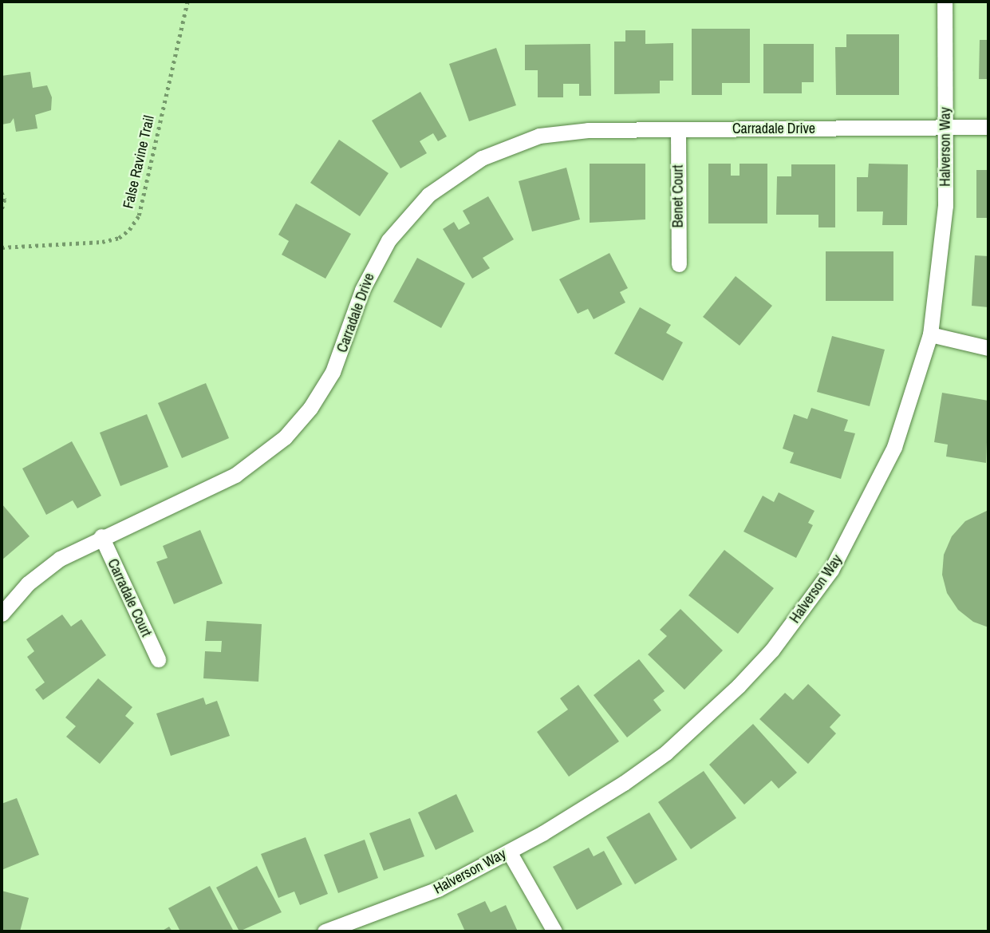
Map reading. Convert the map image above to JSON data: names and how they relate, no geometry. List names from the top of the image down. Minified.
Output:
{"streets":{"street":["Carradale Drive","Halverson Way","Benet Court","Carradale Court"],"path":["False Ravine Trail"]},"crossings":[["Carradale Drive","Halverson Way"],["Carradale Drive","Benet Court"],["Carradale Drive","Carradale Court"]]}
